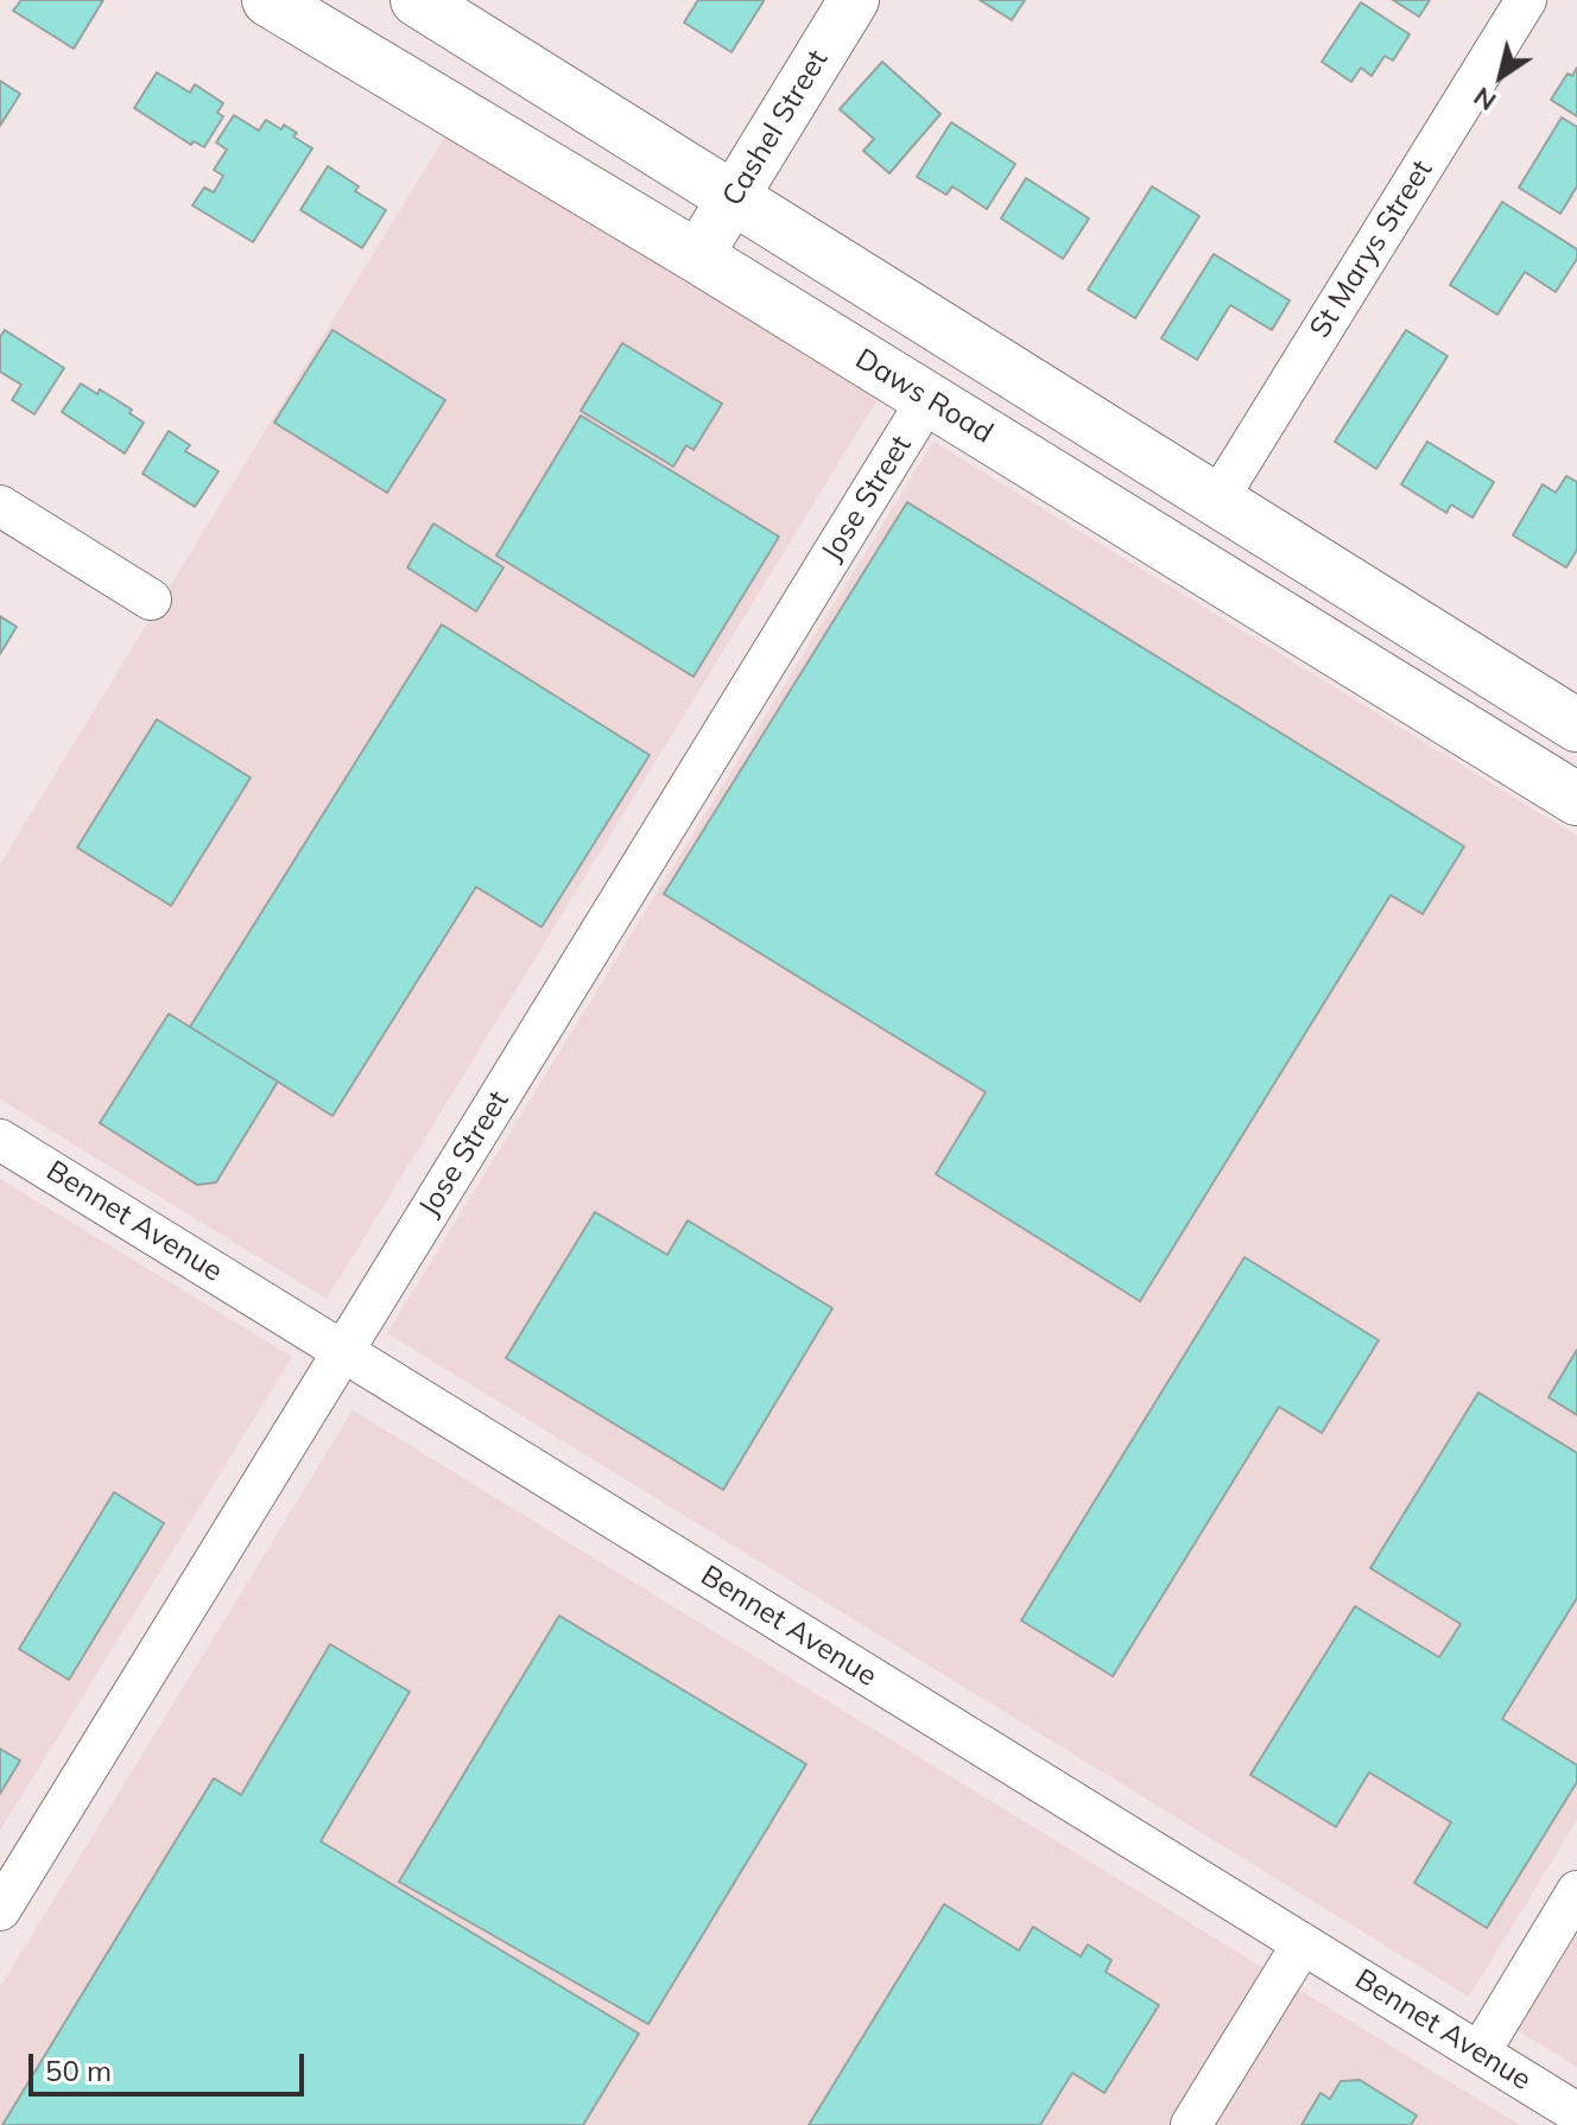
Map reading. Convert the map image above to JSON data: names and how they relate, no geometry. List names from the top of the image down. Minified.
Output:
{"streets":{"main road":["Daws Road"],"street":["Cashel Street","St Marys Street","Jose Street","Bennet Avenue"]},"crossings":[["Cashel Street","Daws Road"],["Daws Road","Jose Street"],["Jose Street","Bennet Avenue"]],"scale_bar":"50 m","north":"bottom left"}
